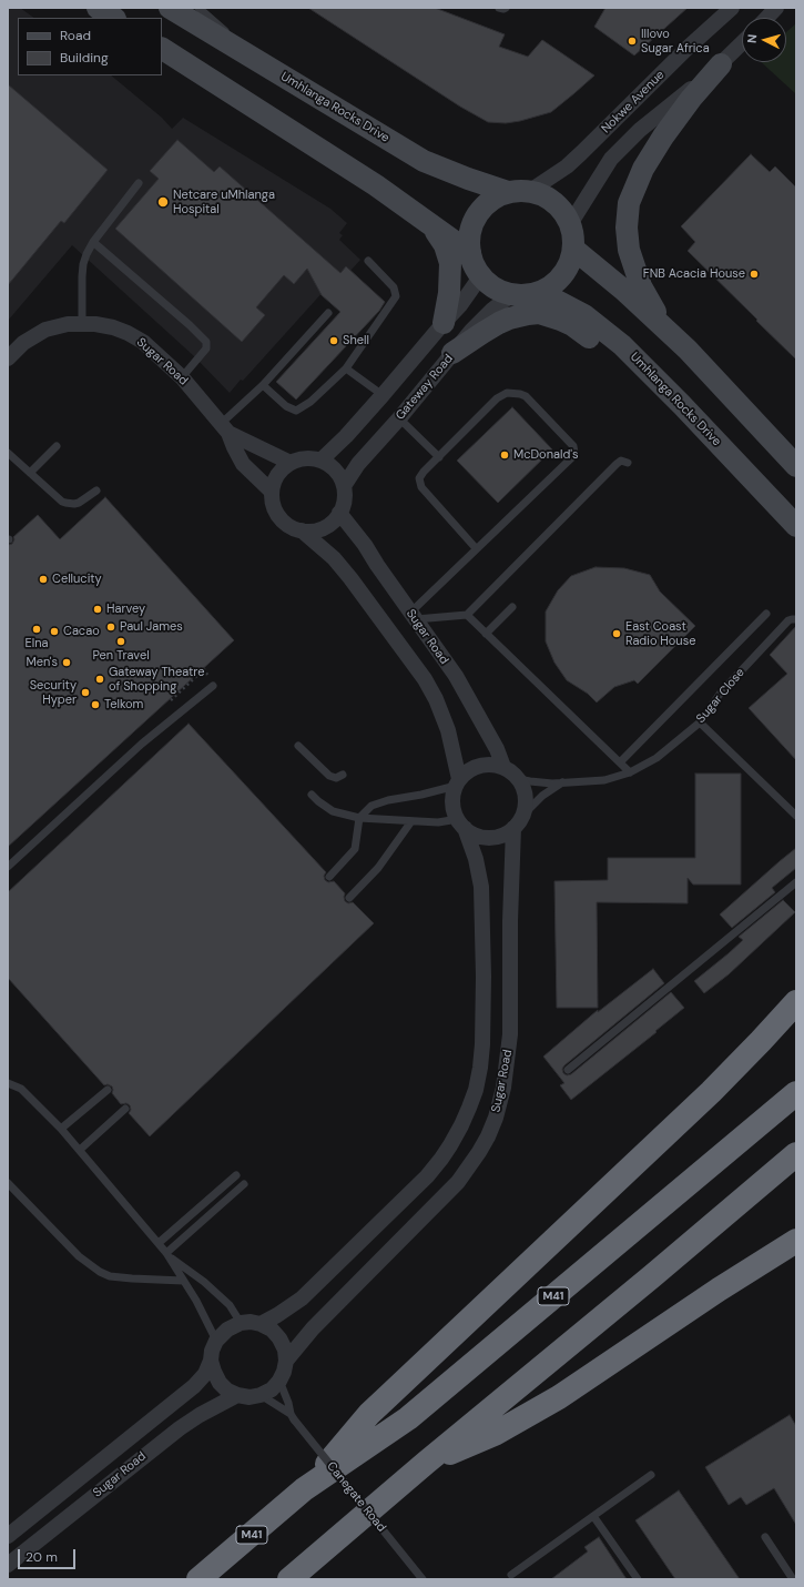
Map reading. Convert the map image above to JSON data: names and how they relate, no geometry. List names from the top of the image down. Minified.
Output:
{"streets":{"highway":["M41"],"main road":["Umhlanga Rocks Drive"],"street":["Nokwe Avenue","Sugar Road","Gateway Road"],"lane":["Sugar Close","Canegate Road"]},"crossings":[["Nokwe Avenue","Umhlanga Rocks Drive"],["Nokwe Avenue","Gateway Road"],["Umhlanga Rocks Drive","Gateway Road"],["Sugar Road","Gateway Road"],["Sugar Road","Sugar Close"],["Sugar Road","Canegate Road"]],"places":["Illovo Sugar Africa","Netcare uMhlanga Hospital","FNB Acacia House","Shell","McDonald's","Cellucity","Harvey","Paul James","Elna","Cacao","East Coast Radio House","Pen Travel","Men's","Gateway Theatre of Shopping","Security Hyper","Telkom"],"legend":["Road","Building"],"scale_bar":"20 m","north":"left"}
